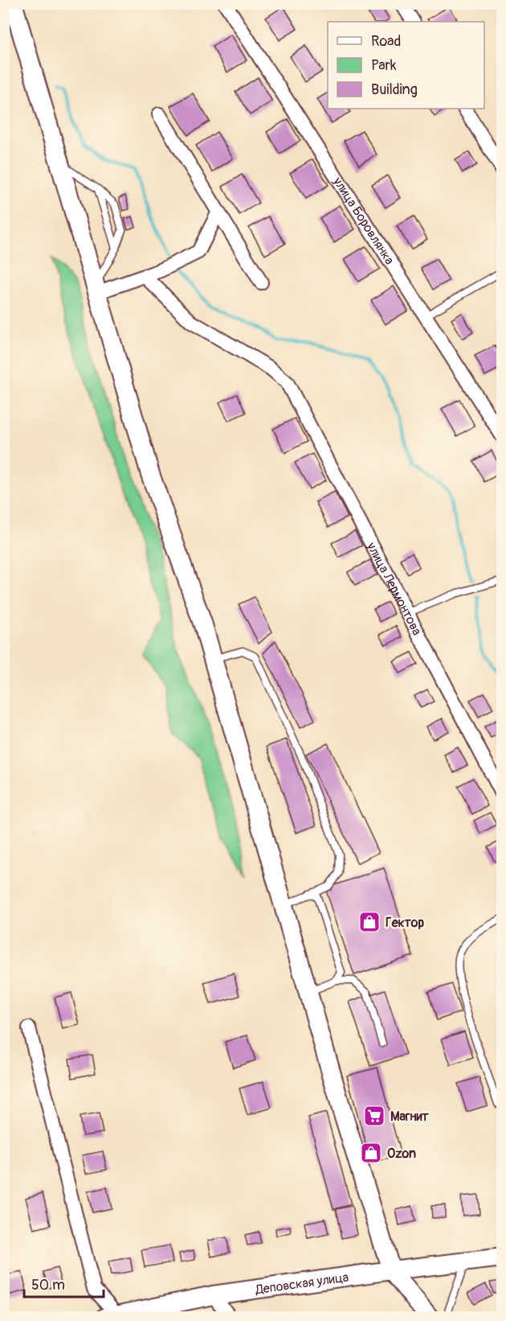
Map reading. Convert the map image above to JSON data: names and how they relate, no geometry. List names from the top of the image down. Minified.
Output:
{"streets":{"main road":["Деповская улица"],"street":["улица Боровлянка","улица Лермонтова"]},"places":{"shop":["Гектор","Ozon"],"supermarket":["Магнит"]},"legend":["Road","Park","Building"],"scale_bar":"50 m"}
